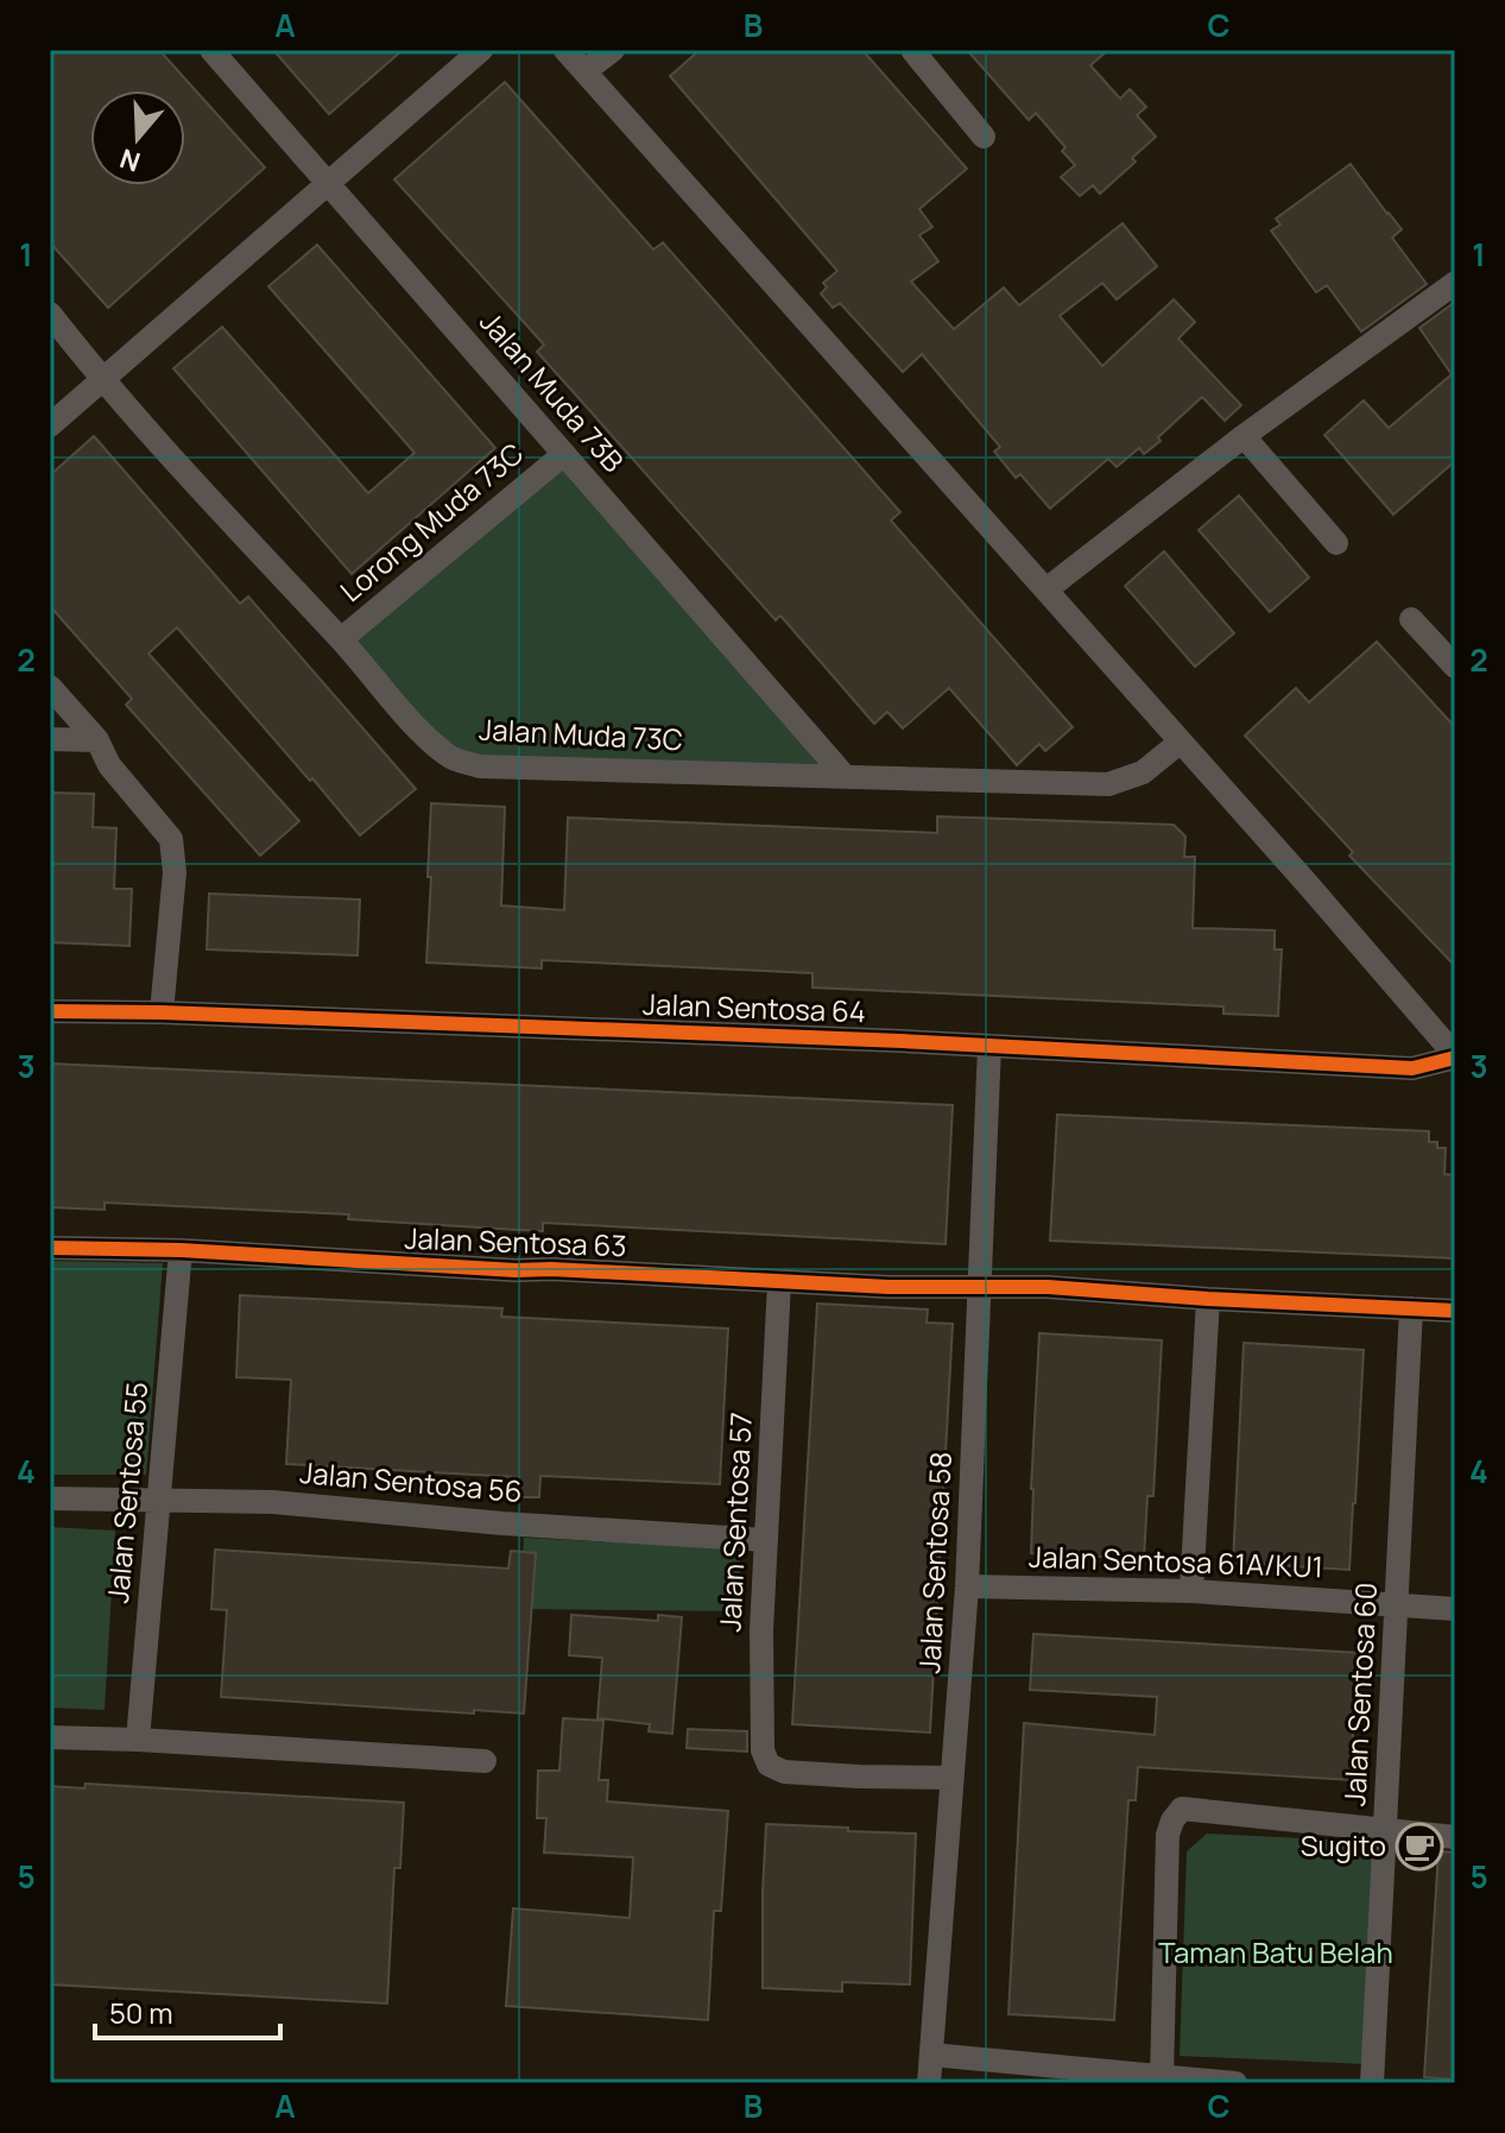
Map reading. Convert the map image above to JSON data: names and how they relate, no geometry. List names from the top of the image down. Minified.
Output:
{"streets":{"street":["Jalan Muda 73B","Lorong Muda 73C","Jalan Muda 73C","Jalan Sentosa 64","Jalan Sentosa 63","Jalan Sentosa 56","Jalan Sentosa 55","Jalan Sentosa 57","Jalan Sentosa 58","Jalan Sentosa 61A/KU1","Jalan Sentosa 60"]},"crossings":[["Jalan Muda 73B","Lorong Muda 73C"],["Jalan Muda 73B","Jalan Muda 73C"],["Lorong Muda 73C","Jalan Muda 73C"],["Jalan Sentosa 64","Jalan Sentosa 58"],["Jalan Sentosa 63","Jalan Sentosa 55"],["Jalan Sentosa 63","Jalan Sentosa 57"],["Jalan Sentosa 63","Jalan Sentosa 58"],["Jalan Sentosa 63","Jalan Sentosa 60"],["Jalan Sentosa 56","Jalan Sentosa 55"],["Jalan Sentosa 56","Jalan Sentosa 57"],["Jalan Sentosa 57","Jalan Sentosa 58"],["Jalan Sentosa 58","Jalan Sentosa 61A/KU1"],["Jalan Sentosa 61A/KU1","Jalan Sentosa 60"]],"parks":["Taman Batu Belah"],"places":{"cafe":["Sugito"]},"scale_bar":"50 m","north":"bottom","grid":{"columns":["A","B","C"],"rows":["1","2","3","4","5"]}}
